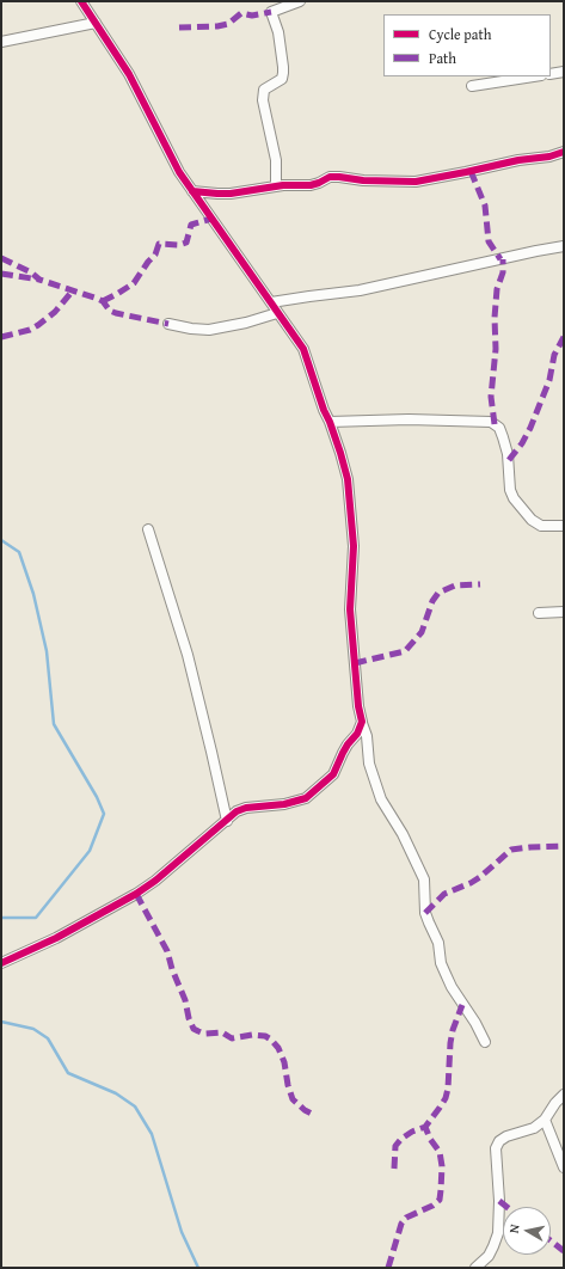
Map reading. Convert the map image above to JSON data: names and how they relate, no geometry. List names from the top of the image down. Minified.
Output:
{"legend":["Cycle path","Path"],"north":"left"}
